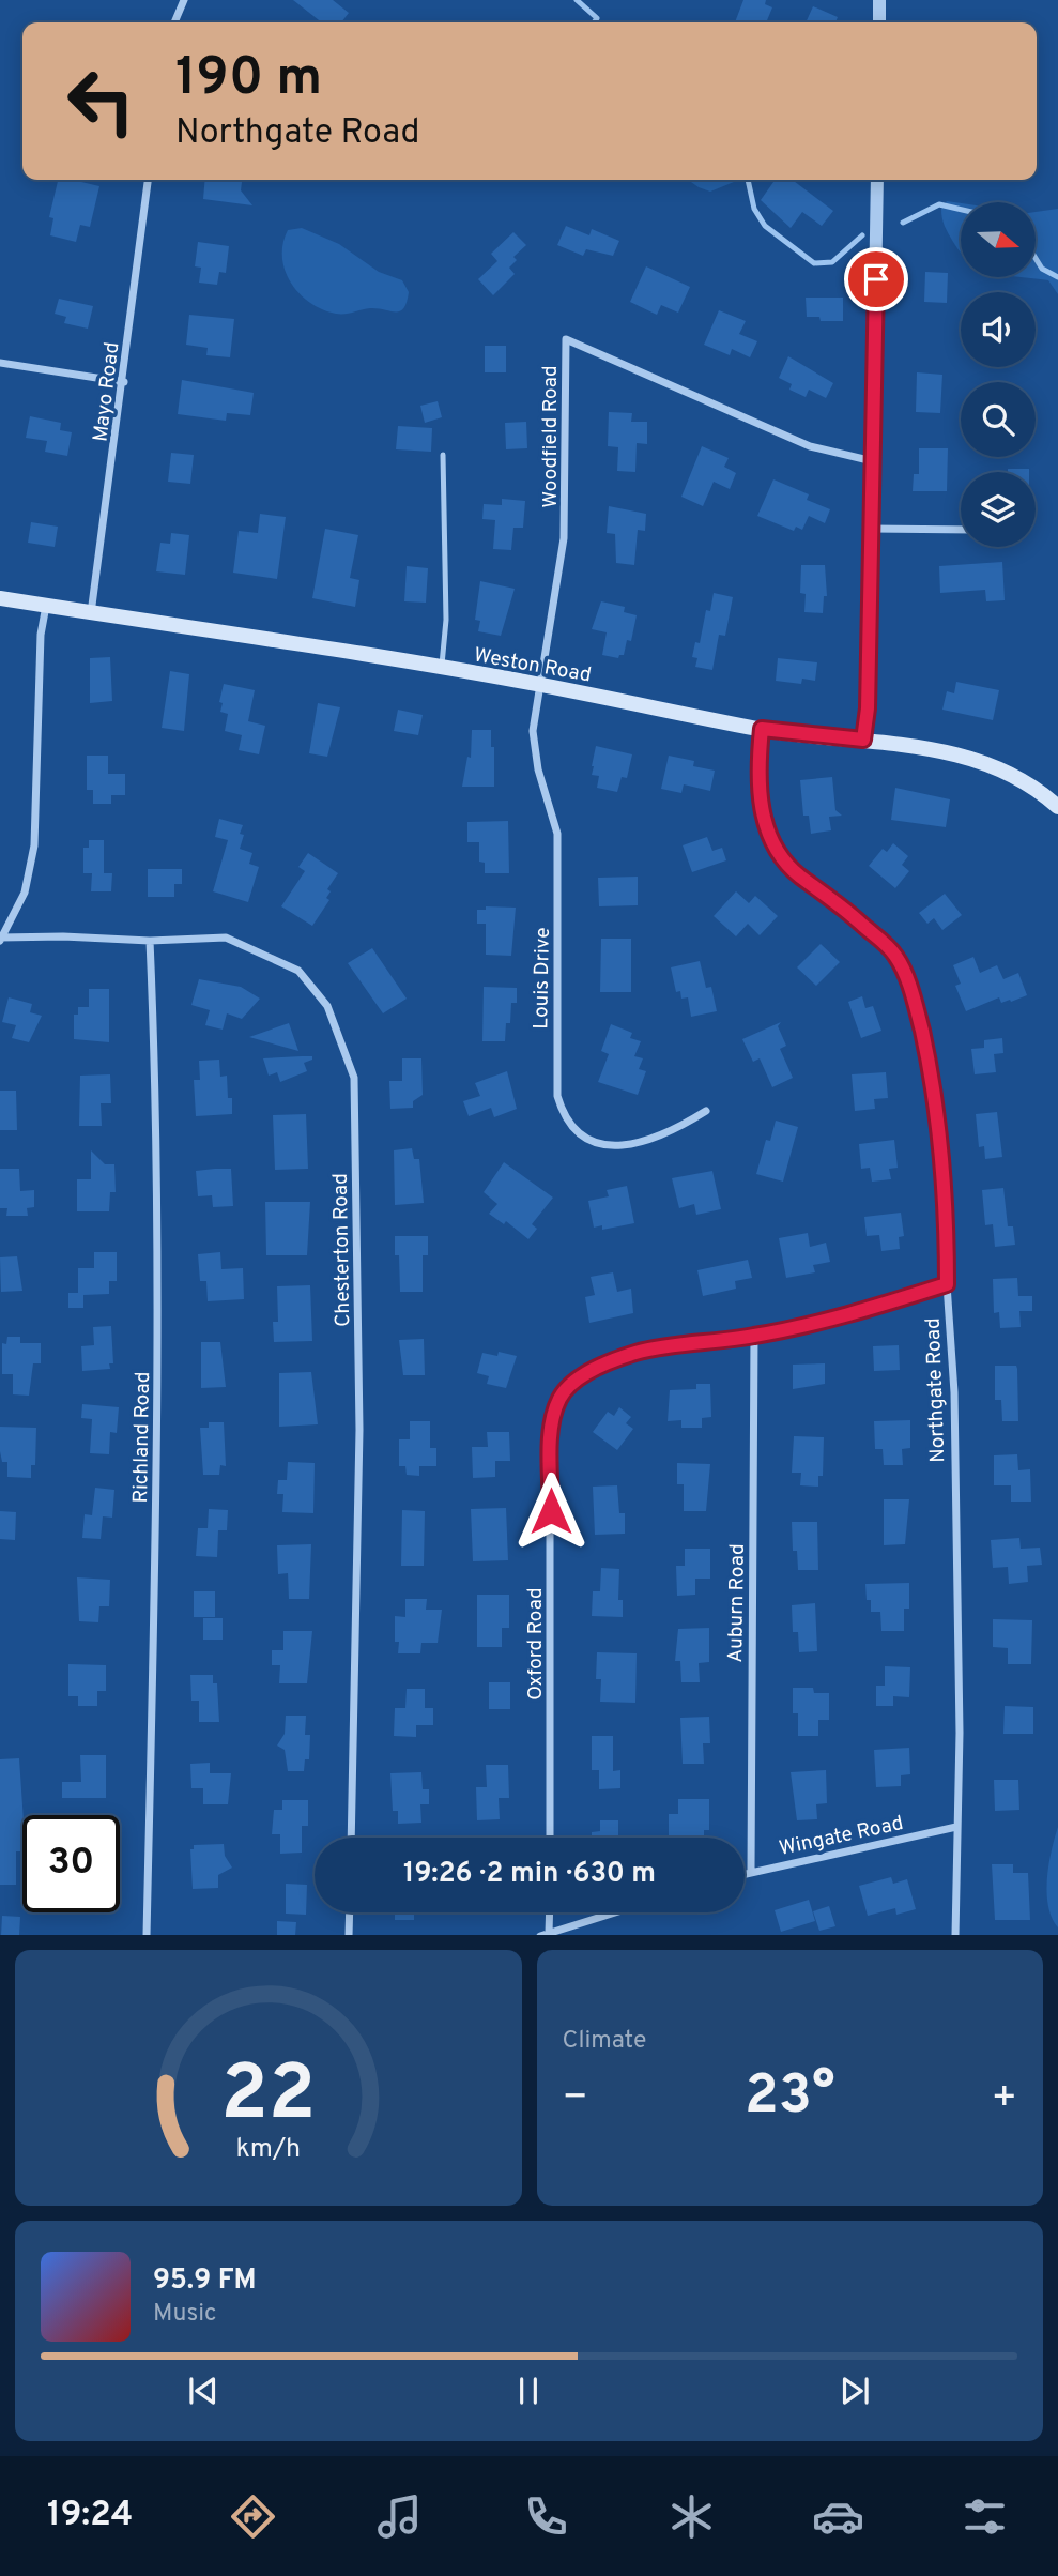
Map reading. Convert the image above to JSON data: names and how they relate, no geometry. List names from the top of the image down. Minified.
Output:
{"streets":{"main road":["Weston Road"],"street":["Mayo Road","Woodfield Road","Louis Drive","Chesterton Road","Northgate Road","Richland Road","Auburn Road","Oxford Road","Wingate Road"]},"crossings":[["Mayo Road","Weston Road"],["Woodfield Road","Weston Road"],["Woodfield Road","Louis Drive"],["Weston Road","Louis Drive"],["Weston Road","Northgate Road"],["Chesterton Road","Richland Road"],["Northgate Road","Oxford Road"],["Northgate Road","Wingate Road"],["Auburn Road","Oxford Road"],["Auburn Road","Wingate Road"]],"north":"right","page":{"turn":["190 m","Northgate Road"],"limit":"30","trip":"19:26 · 2 min · 630 m","tile":"Climate","heat":["−","23°","+"],"song":["95.9 FM","Music"],"tabs":"19:24","gauge":["22","km/h"]}}
